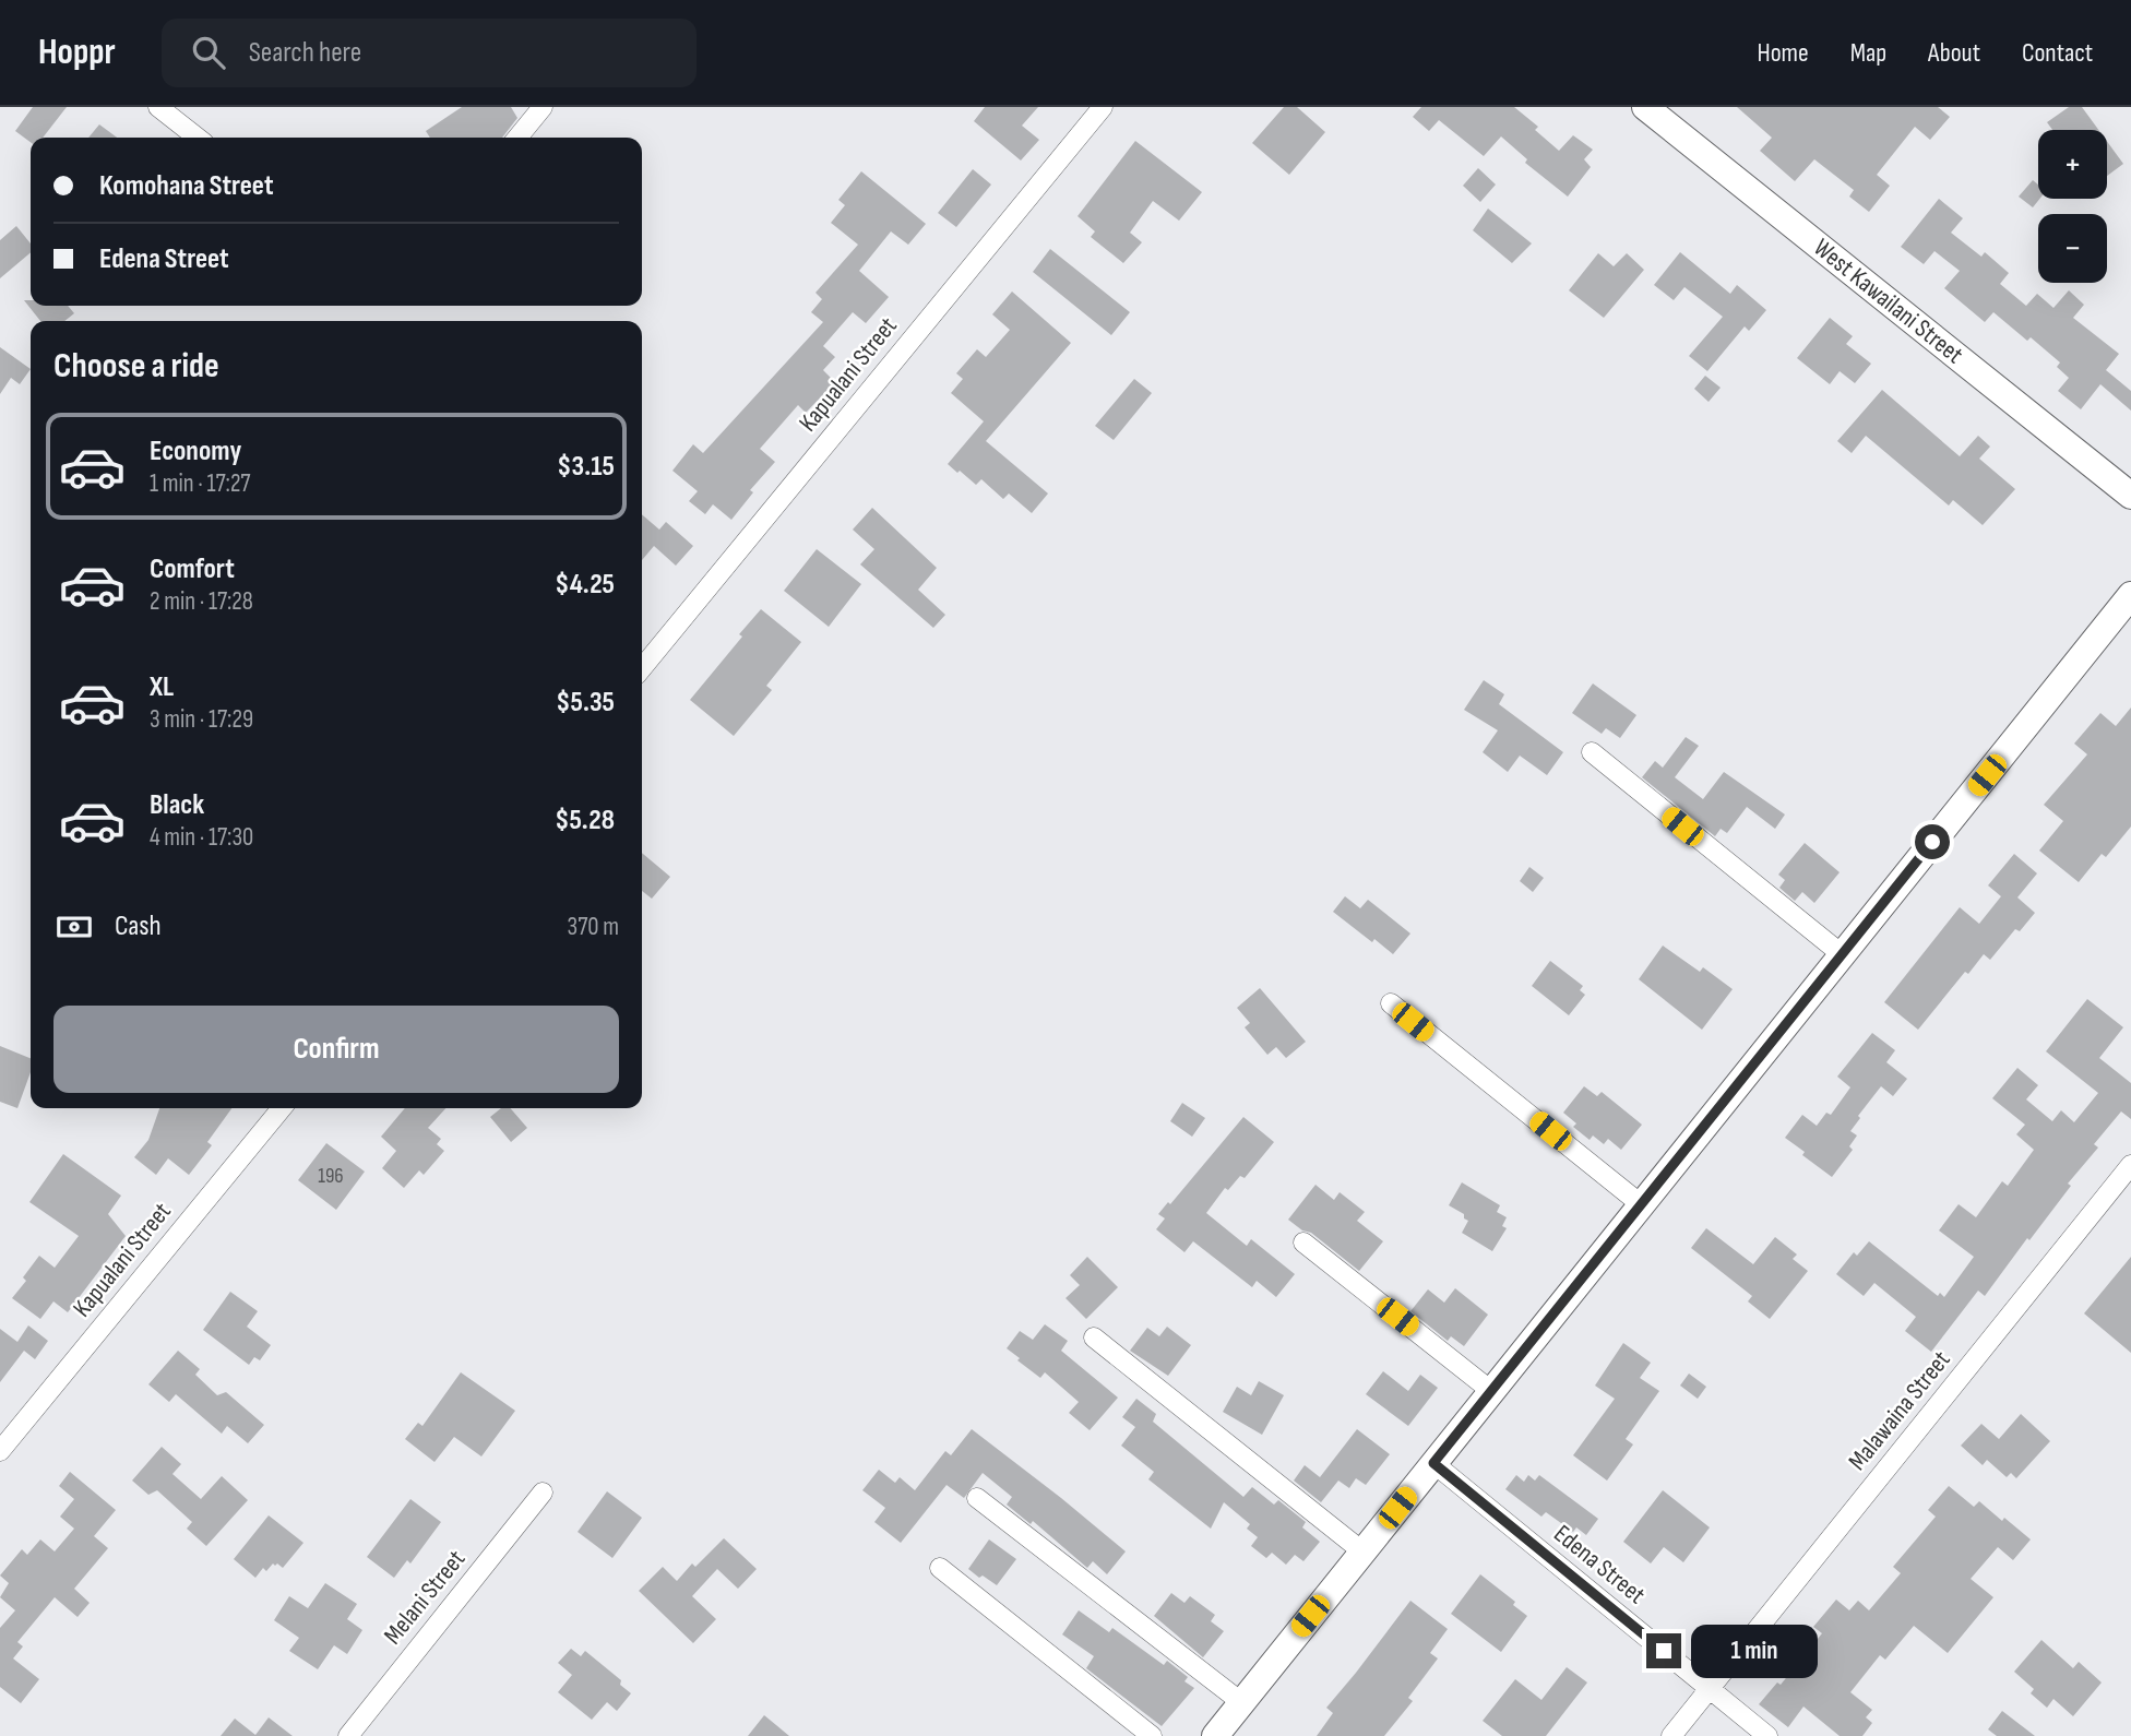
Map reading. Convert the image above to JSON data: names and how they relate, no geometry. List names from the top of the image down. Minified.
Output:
{"streets":{"street":["West Kawailani Street","Kapualani Street","Malawaina Street","Edena Street","Melani Street"]},"crossings":[["Malawaina Street","Edena Street"]],"house_numbers":["196"],"page":{"header":"Hoppr","search":"Search here","nav":["Home","Map","About","Contact"],"map_buttons":["+","−"],"banner":["Komohana Street","Edena Street"],"heading":"Choose a ride","list":[{"name":"Economy","note":"1 min · 17:27","value":"$3.15"},{"name":"Comfort","note":"2 min · 17:28","value":"$4.25"},{"name":"XL","note":"3 min · 17:29","value":"$5.35"},{"name":"Black","note":"4 min · 17:30","value":"$5.28"}],"pay":["Cash","370 m"],"buttons":"Confirm","bubble":"1 min"}}
